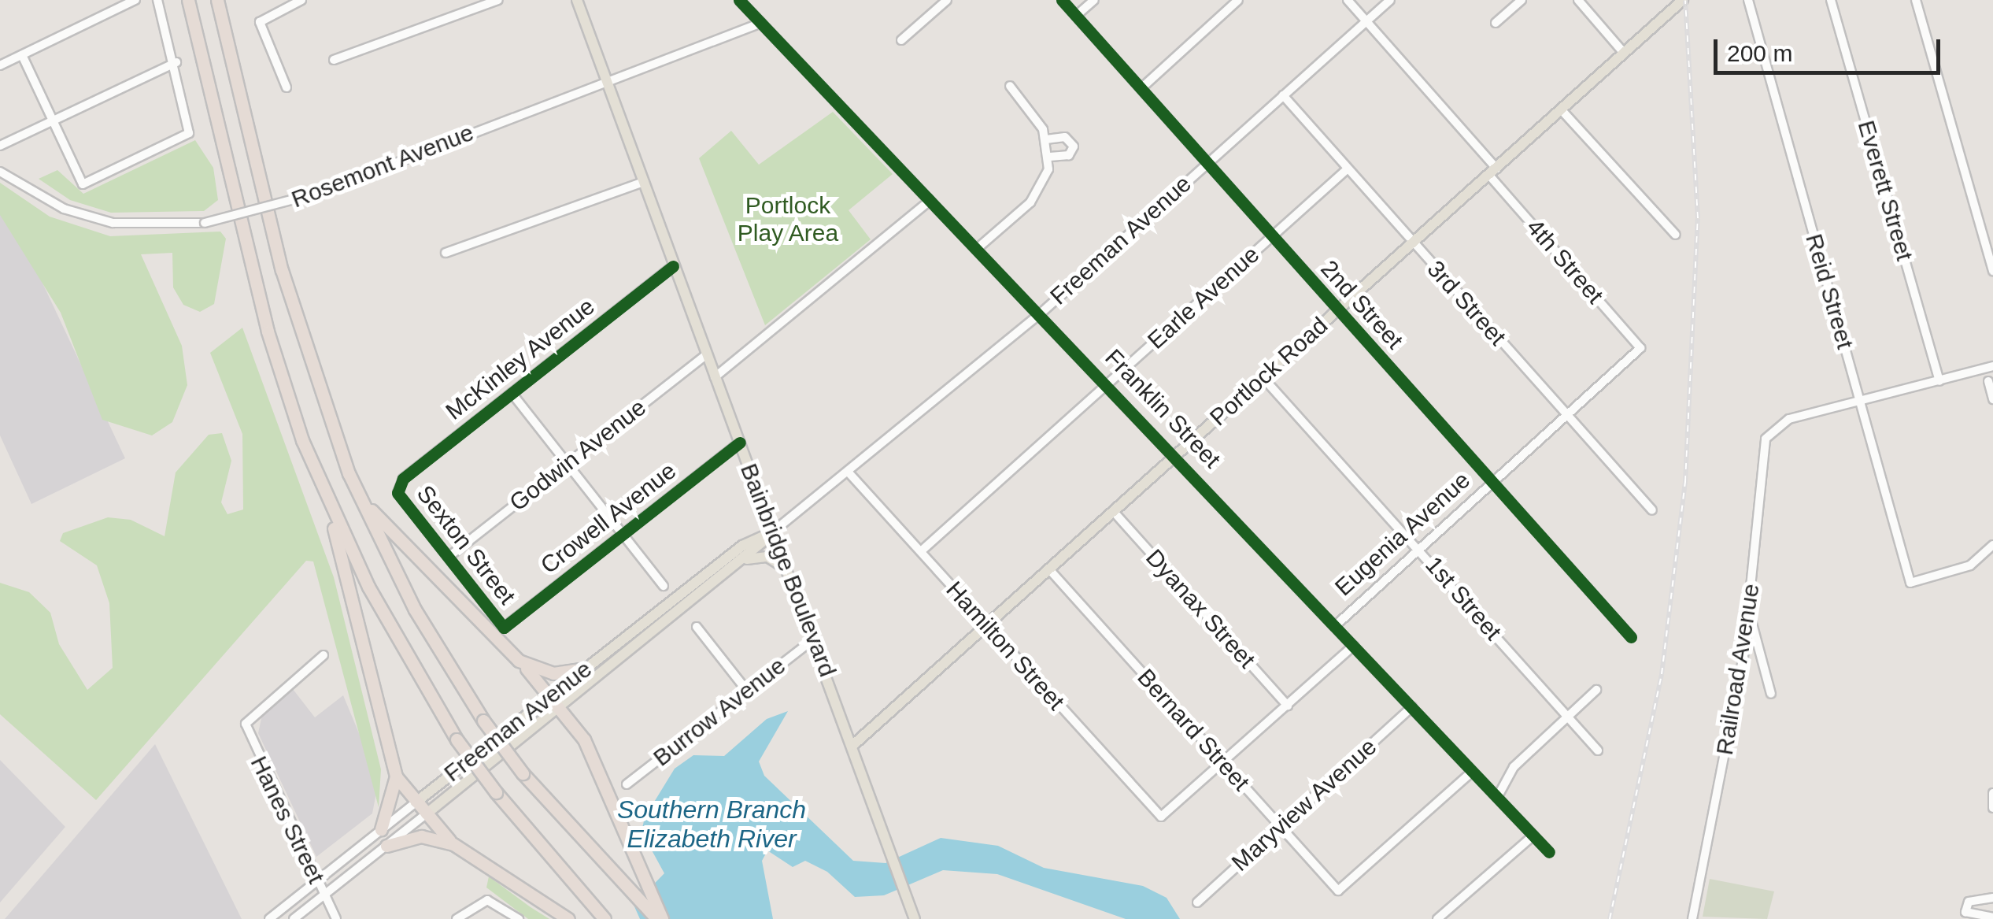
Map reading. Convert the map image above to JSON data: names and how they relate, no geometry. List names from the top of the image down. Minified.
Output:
{"streets":{"main road":["Freeman Avenue","Portlock Road","Bainbridge Boulevard"],"street":["Rosemont Avenue","Everett Street","4th Street","Reid Street","Earle Avenue","3rd Street","2nd Street","McKinley Avenue","Franklin Street","Godwin Avenue","Crowell Avenue","Eugenia Avenue","Sexton Street","1st Street","Dyanax Street","Hamilton Street","Railroad Avenue","Burrow Avenue","Bernard Street","Maryview Avenue","Hanes Street"]},"crossings":[["Rosemont Avenue","Franklin Street"],["Rosemont Avenue","Bainbridge Boulevard"],["Freeman Avenue","4th Street"],["Freeman Avenue","3rd Street"],["Freeman Avenue","2nd Street"],["Freeman Avenue","Franklin Street"],["Freeman Avenue","Bainbridge Boulevard"],["Freeman Avenue","Hamilton Street"],["Freeman Avenue","Hanes Street"],["4th Street","Portlock Road"],["4th Street","Eugenia Avenue"],["Reid Street","Railroad Avenue"],["Earle Avenue","3rd Street"],["Earle Avenue","2nd Street"],["Earle Avenue","Franklin Street"],["Earle Avenue","Hamilton Street"],["3rd Street","Portlock Road"],["3rd Street","Eugenia Avenue"],["2nd Street","Portlock Road"],["2nd Street","Eugenia Avenue"],["McKinley Avenue","Sexton Street"],["McKinley Avenue","Bainbridge Boulevard"],["Portlock Road","Franklin Street"],["Portlock Road","Bainbridge Boulevard"],["Portlock Road","1st Street"],["Portlock Road","Dyanax Street"],["Portlock Road","Hamilton Street"],["Portlock Road","Bernard Street"],["Franklin Street","Eugenia Avenue"],["Franklin Street","Bernard Street"],["Franklin Street","Maryview Avenue"],["Godwin Avenue","Sexton Street"],["Godwin Avenue","Bainbridge Boulevard"],["Crowell Avenue","Sexton Street"],["Crowell Avenue","Bainbridge Boulevard"],["Eugenia Avenue","1st Street"],["Bainbridge Boulevard","Burrow Avenue"],["Hamilton Street","Bernard Street"],["Bernard Street","Maryview Avenue"]],"water":["Southern Branch Elizabeth River"],"parks":["Portlock Play Area"],"scale_bar":"200 m"}
